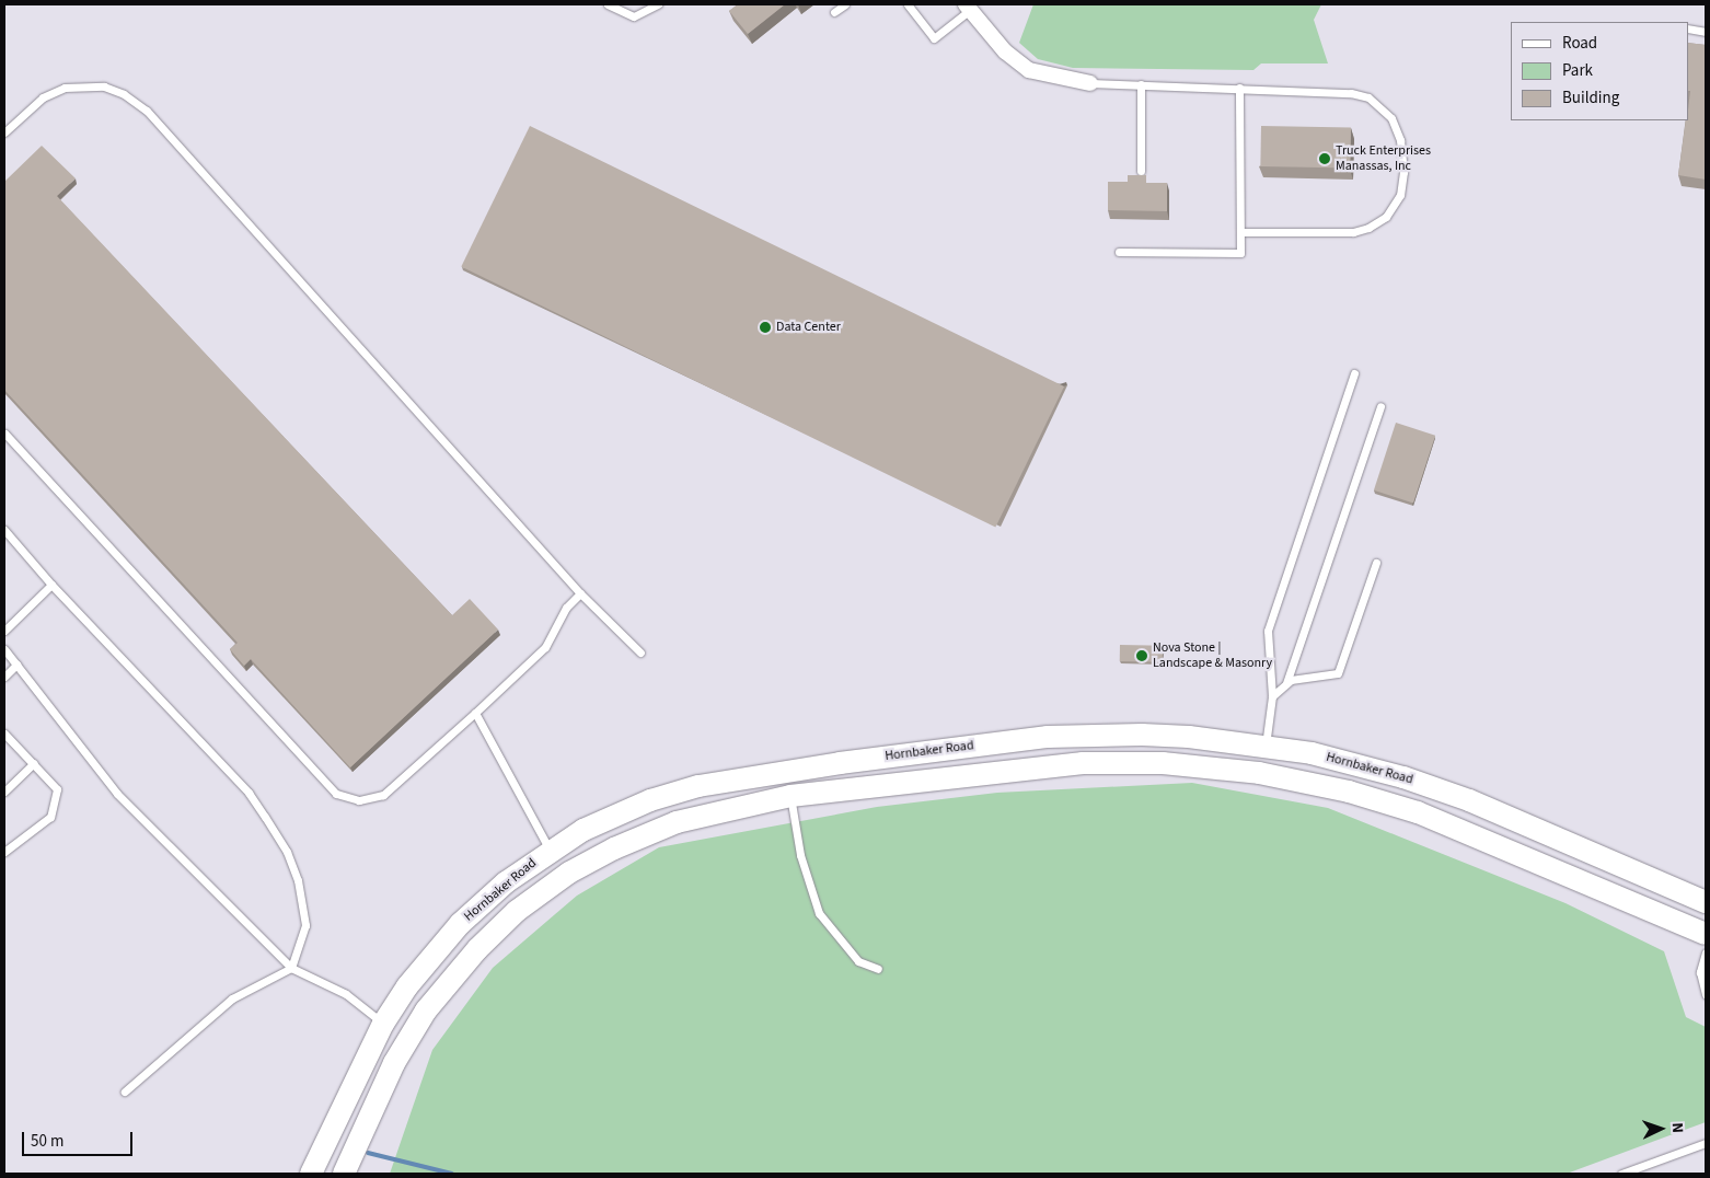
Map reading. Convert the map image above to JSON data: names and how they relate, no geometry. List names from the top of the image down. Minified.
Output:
{"streets":{"main road":["Hornbaker Road"]},"places":["Truck Enterprises Manassas, Inc","Data Center","Nova Stone | Landscape & Masonry"],"legend":["Road","Park","Building"],"scale_bar":"50 m","north":"right"}
